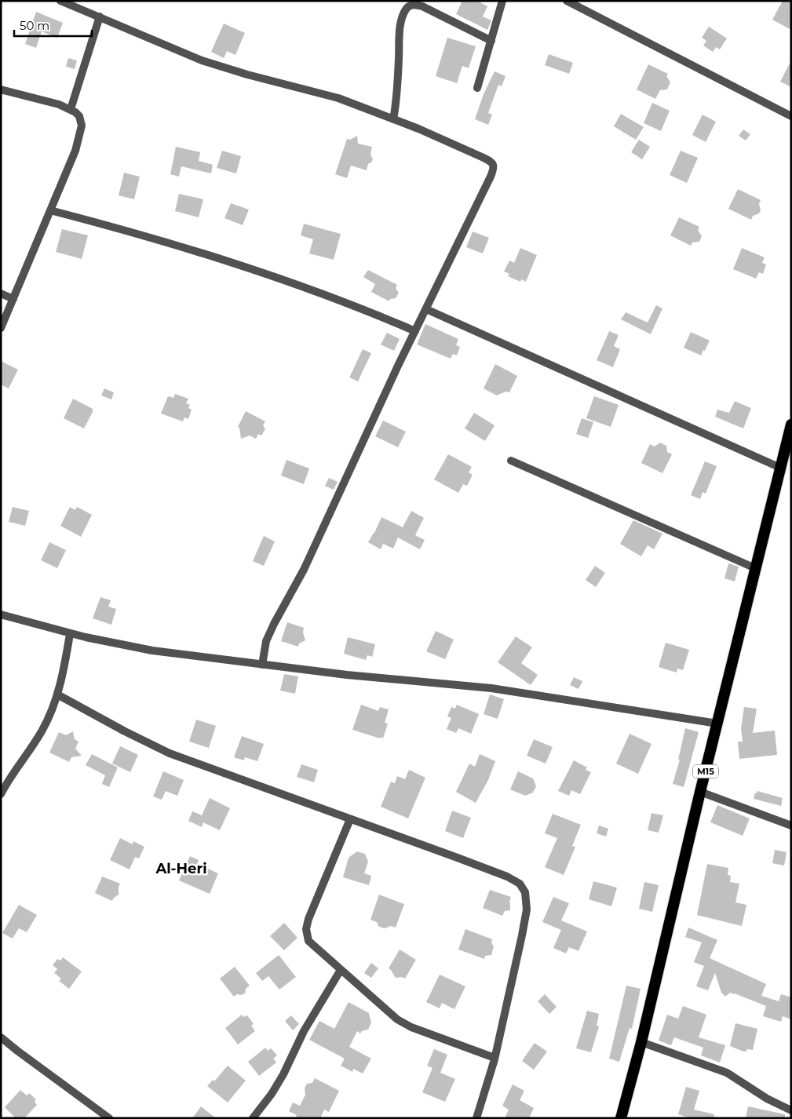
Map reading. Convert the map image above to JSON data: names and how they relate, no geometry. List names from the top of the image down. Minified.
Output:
{"streets":{"highway":["M15"]},"districts":["Al-Heri"],"scale_bar":"50 m"}
